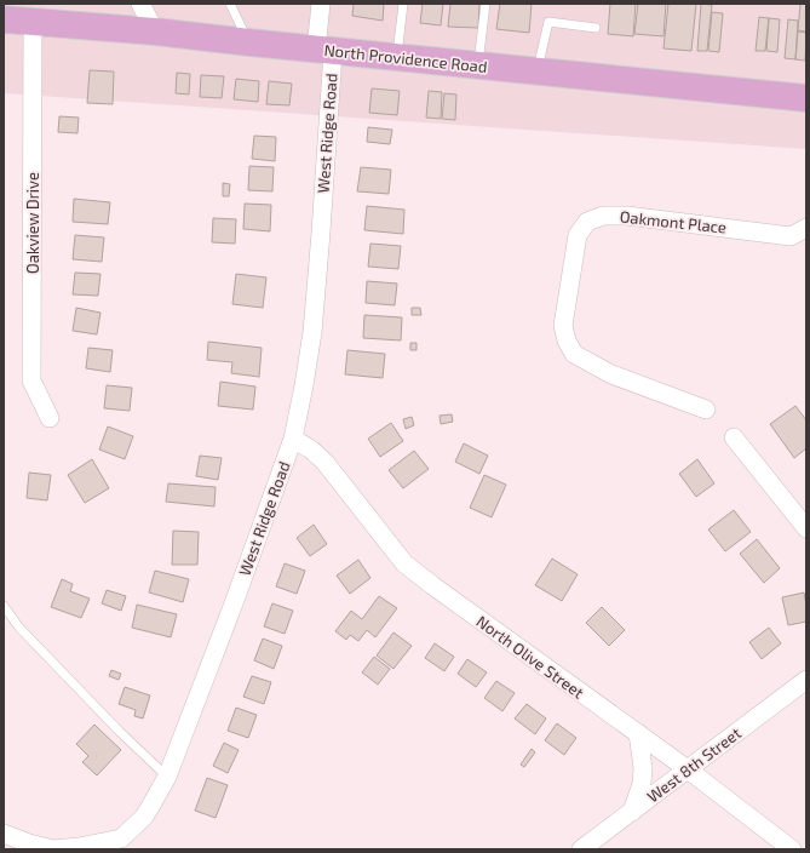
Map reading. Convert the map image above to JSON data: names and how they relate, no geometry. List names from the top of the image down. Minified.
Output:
{"streets":{"main road":["North Providence Road"],"street":["West Ridge Road","Oakmont Place","Oakview Drive","North Olive Street","West 8th Street"]},"crossings":[["North Providence Road","West Ridge Road"],["North Providence Road","Oakview Drive"],["West Ridge Road","North Olive Street"],["North Olive Street","West 8th Street"]]}
